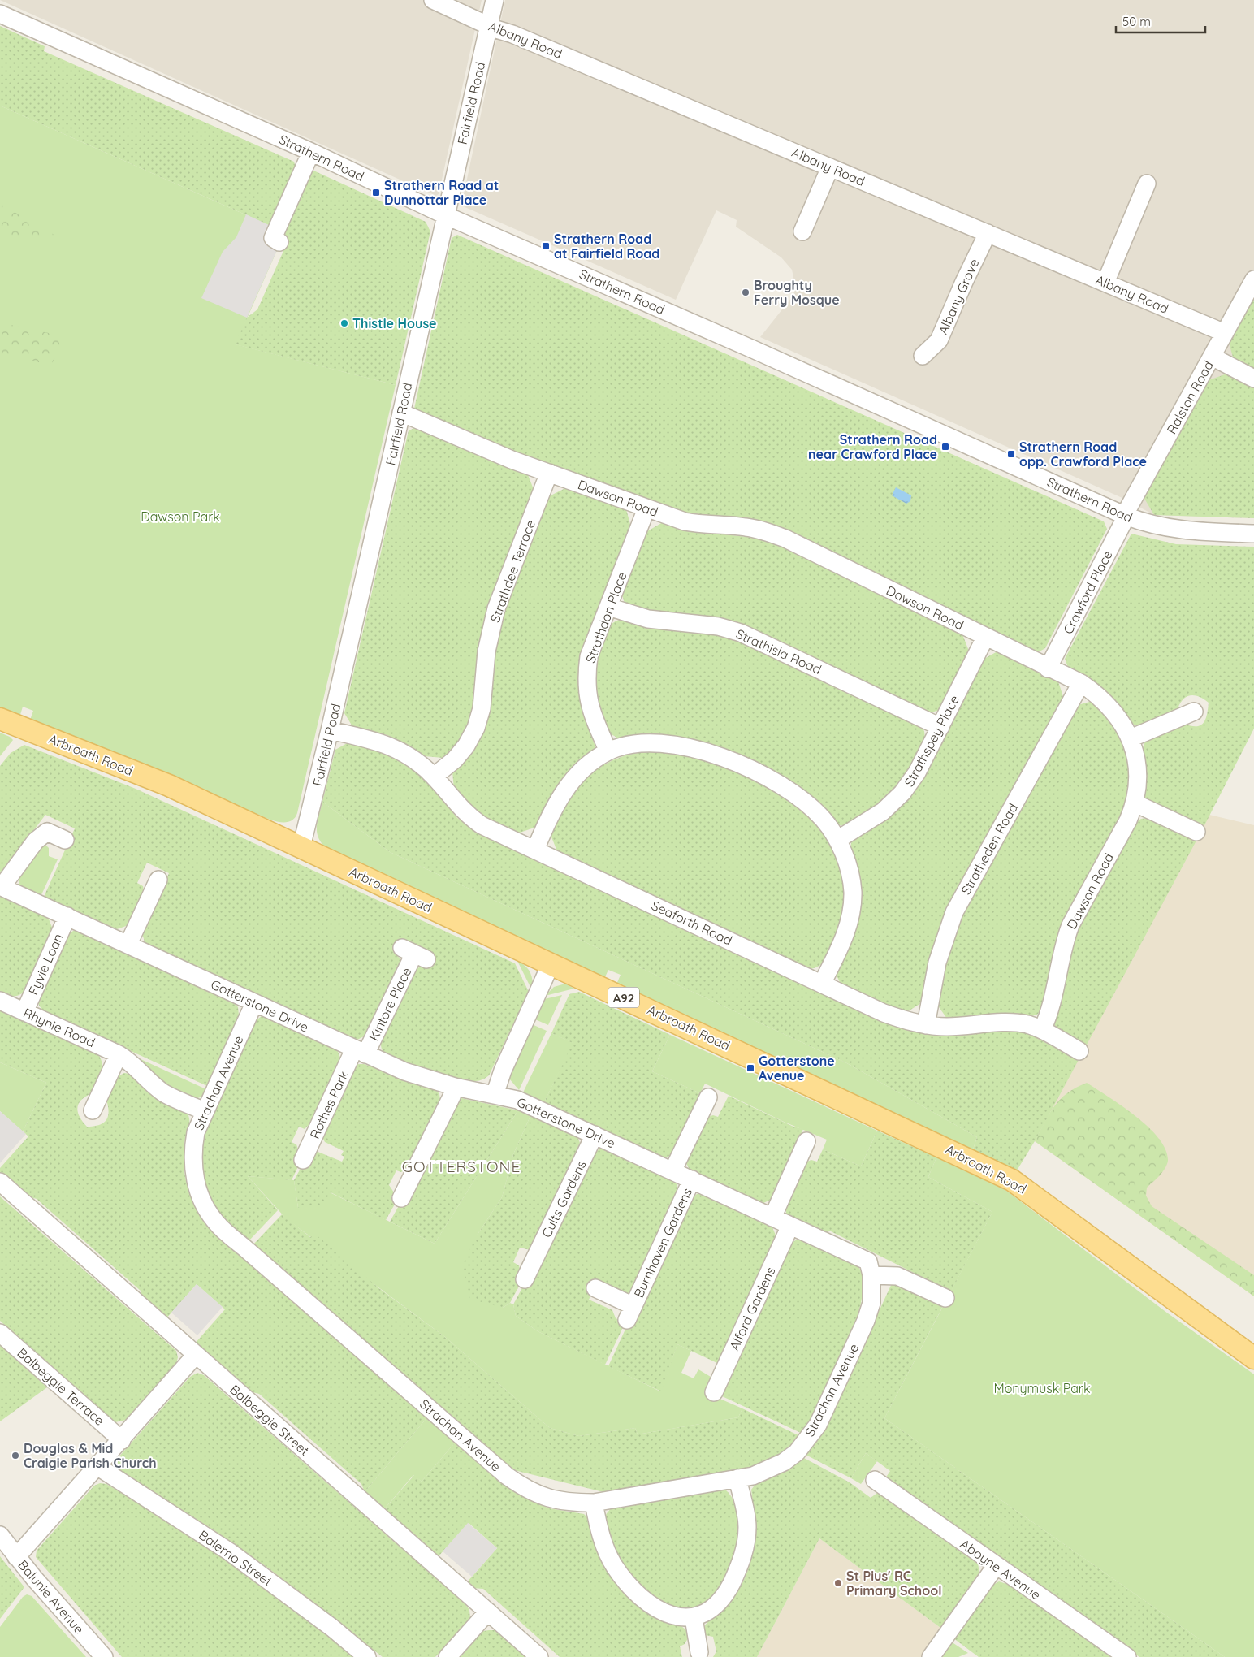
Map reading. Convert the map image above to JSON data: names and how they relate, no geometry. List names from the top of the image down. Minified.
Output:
{"streets":{"main road":["Arbroath Road","A92"],"street":["Albany Road","Fairfield Road","Strathern Road","Albany Grove","Ralston Road","Dawson Road","Strathdee Terrace","Crawford Place","Strathdon Place","Strathisla Road","Strathspey Place","Stratheden Road","Seaforth Road","Fyvie Loan","Kintore Place","Gotterstone Drive","Rhynie Road","Strachan Avenue","Rothes Park","Cults Gardens","Burnhaven Gardens","Alford Gardens","Balbeggie Terrace","Balbeggie Street","Balerno Street","Aboyne Avenue","Balunie Avenue"]},"crossings":[["Albany Road","Fairfield Road"],["Albany Road","Albany Grove"],["Albany Road","Ralston Road"],["Fairfield Road","Strathern Road"],["Fairfield Road","Dawson Road"],["Fairfield Road","Arbroath Road"],["Fairfield Road","Seaforth Road"],["Strathern Road","Ralston Road"],["Strathern Road","Crawford Place"],["Ralston Road","Crawford Place"],["Dawson Road","Strathdee Terrace"],["Dawson Road","Crawford Place"],["Dawson Road","Strathdon Place"],["Dawson Road","Strathspey Place"],["Dawson Road","Stratheden Road"],["Dawson Road","Seaforth Road"],["Strathdee Terrace","Seaforth Road"],["Strathdon Place","Strathisla Road"],["Strathisla Road","Strathspey Place"],["Stratheden Road","Seaforth Road"],["Fyvie Loan","Gotterstone Drive"],["Fyvie Loan","Rhynie Road"],["Kintore Place","Gotterstone Drive"],["Kintore Place","Rothes Park"],["Gotterstone Drive","Strachan Avenue"],["Gotterstone Drive","Rothes Park"],["Gotterstone Drive","Cults Gardens"],["Gotterstone Drive","Burnhaven Gardens"],["Gotterstone Drive","Alford Gardens"],["Rhynie Road","Strachan Avenue"]],"districts":["GOTTERSTONE"],"parks":["Dawson Park","Monymusk Park"],"places":{"transit":["Strathern Road at Dunnottar Place","Strathern Road at Fairfield Road","Strathern Road near Crawford Place","Strathern Road opp. Crawford Place","Gotterstone Avenue"],"other":["Broughty Ferry Mosque","Thistle House","Douglas & Mid Craigie Parish Church","St Pius' RC Primary School"]},"scale_bar":"50 m"}
